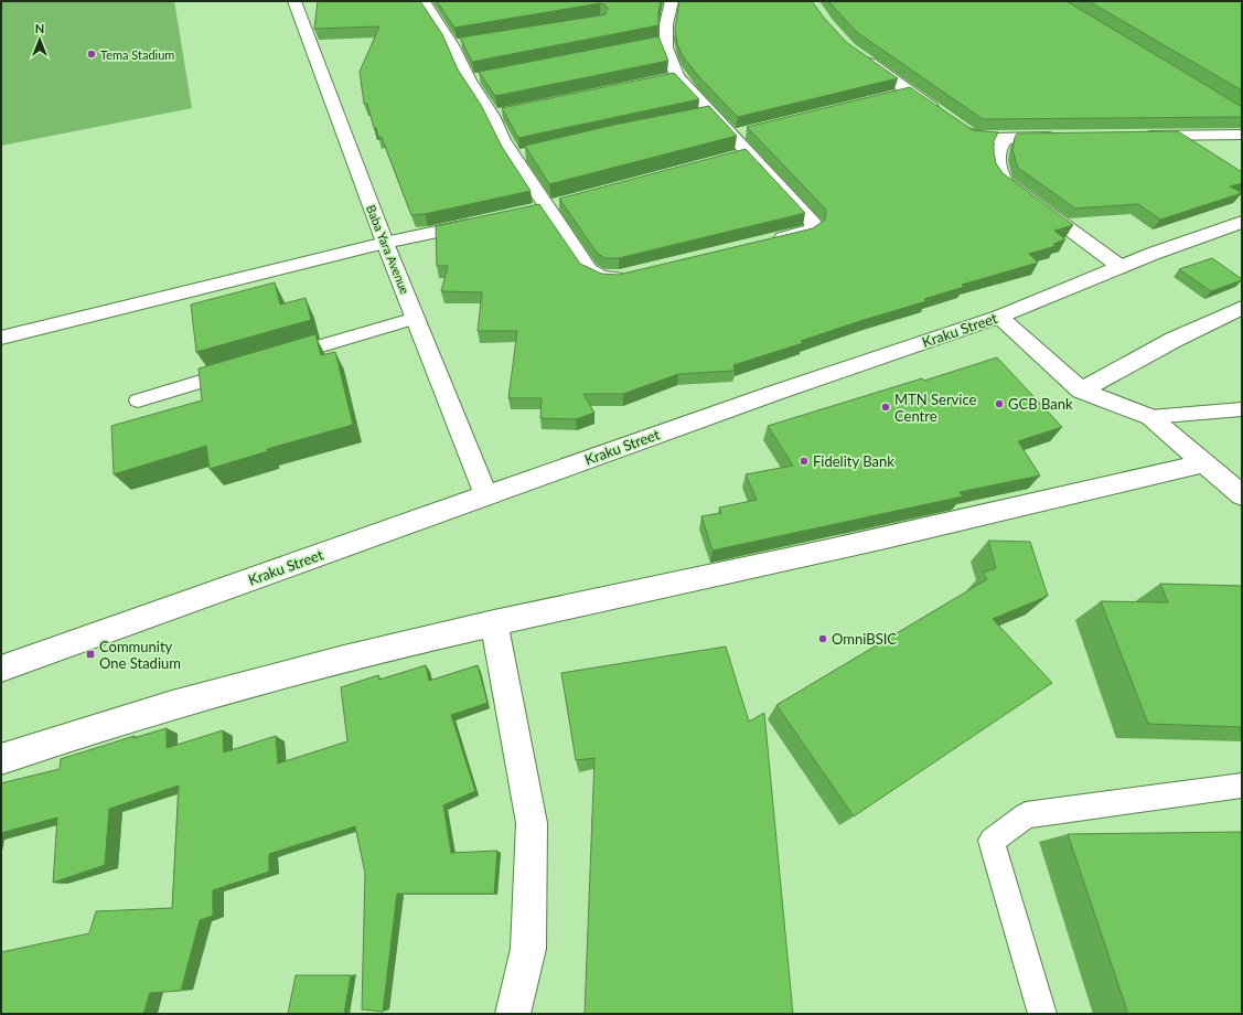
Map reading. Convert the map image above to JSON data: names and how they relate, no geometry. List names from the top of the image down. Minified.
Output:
{"streets":{"street":["Baba Yara Avenue","Kraku Street"]},"crossings":[["Baba Yara Avenue","Kraku Street"]],"places":{"other":["Tema Stadium","GCB Bank","MTN Service Centre","Fidelity Bank","OmniBSIC"],"transit":["Community One Stadium"]},"north":"top"}
